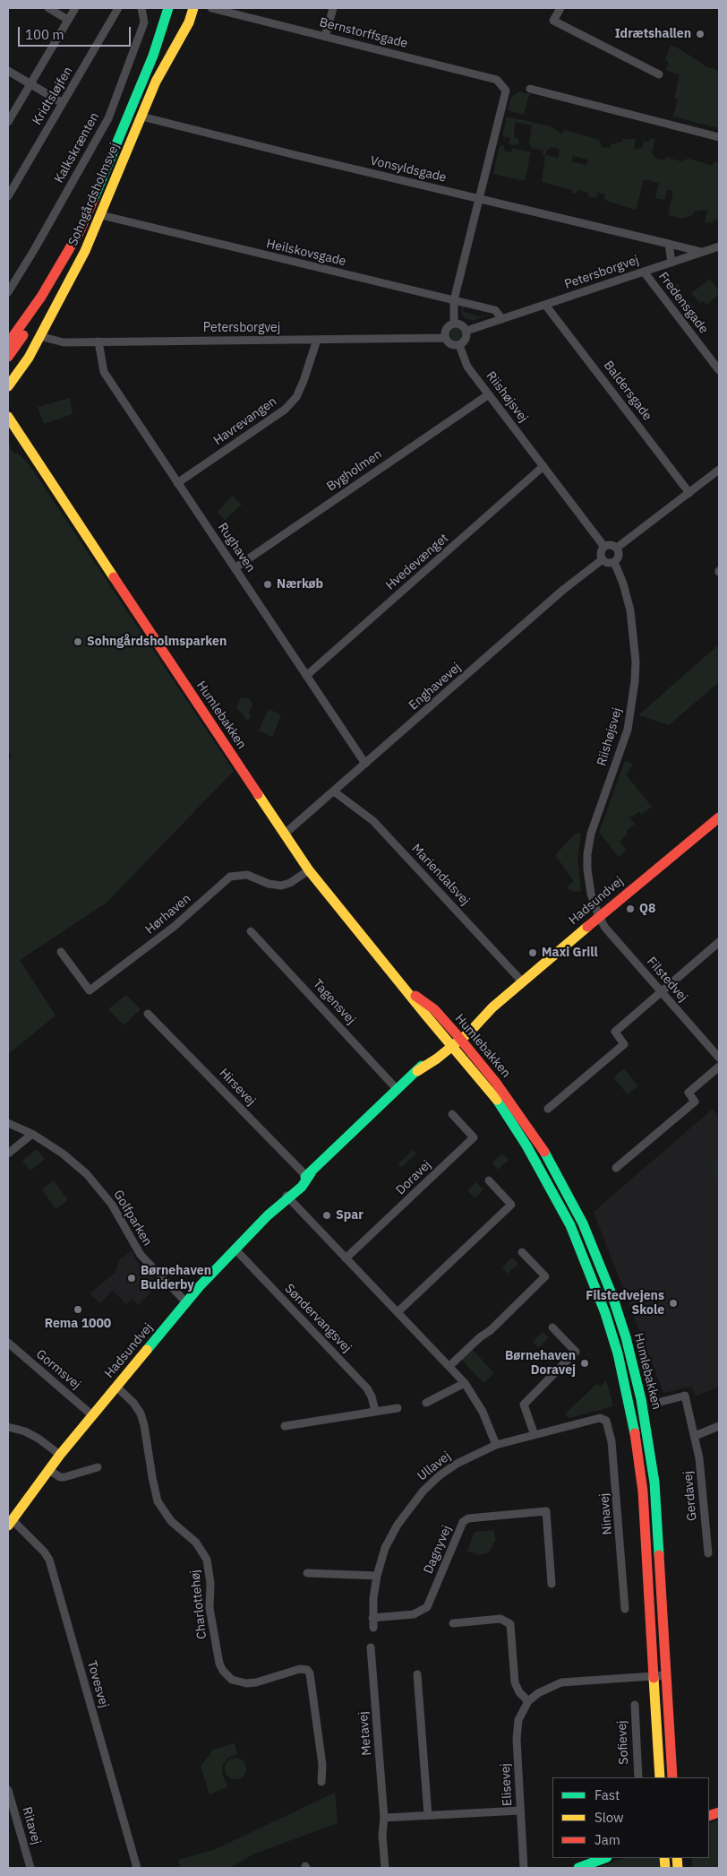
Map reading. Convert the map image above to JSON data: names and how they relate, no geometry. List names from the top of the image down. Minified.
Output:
{"streets":{"street":["Bernstorffsgade","Kridtsløjfen","Kalkskrænten","Vonsyldsgade","Sohngårdsholmsvej","Heilskovsgade","Petersborgvej","Fredensgade","Baldersgade","Riishøjsvej","Havrevangen","Bygholmen","Rughaven","Hvedevænget","Enghavevej","Humlebakken","Mariendalsvej","Hadsundvej","Hørhaven","Filstedvej","Tagensvej","Hirsevej","Doravej","Golfparken","Søndervangsvej","Gormsvej","Ullavej","Gerdavej","Ninavej","Dagnyvej","Charlottehøj","Tovesvej","Metavej","Sofievej","Elisevej","Ritavej"]},"crossings":[["Bernstorffsgade","Vonsyldsgade"],["Vonsyldsgade","Sohngårdsholmsvej"],["Vonsyldsgade","Petersborgvej"],["Sohngårdsholmsvej","Heilskovsgade"],["Sohngårdsholmsvej","Petersborgvej"],["Heilskovsgade","Petersborgvej"],["Petersborgvej","Fredensgade"],["Petersborgvej","Baldersgade"],["Petersborgvej","Riishøjsvej"],["Petersborgvej","Havrevangen"],["Petersborgvej","Rughaven"],["Riishøjsvej","Bygholmen"],["Riishøjsvej","Hvedevænget"],["Riishøjsvej","Enghavevej"],["Riishøjsvej","Hadsundvej"],["Riishøjsvej","Filstedvej"],["Havrevangen","Rughaven"],["Bygholmen","Rughaven"],["Rughaven","Hvedevænget"],["Rughaven","Enghavevej"],["Enghavevej","Humlebakken"],["Enghavevej","Mariendalsvej"],["Humlebakken","Hadsundvej"],["Humlebakken","Hørhaven"],["Mariendalsvej","Hadsundvej"],["Hadsundvej","Filstedvej"],["Hadsundvej","Tagensvej"],["Hadsundvej","Hirsevej"],["Hadsundvej","Golfparken"],["Hadsundvej","Søndervangsvej"],["Hadsundvej","Gormsvej"],["Hadsundvej","Charlottehøj"],["Hadsundvej","Tovesvej"],["Ullavej","Ninavej"],["Ullavej","Dagnyvej"]],"places":["Idrætshallen","Nærkøb","Sohngårdsholmsparken","Q8","Maxi Grill","Spar","Børnehaven Bulderby","Filstedvejens Skole","Rema 1000","Børnehaven Doravej"],"legend":["Fast","Slow","Jam"],"scale_bar":"100 m"}
